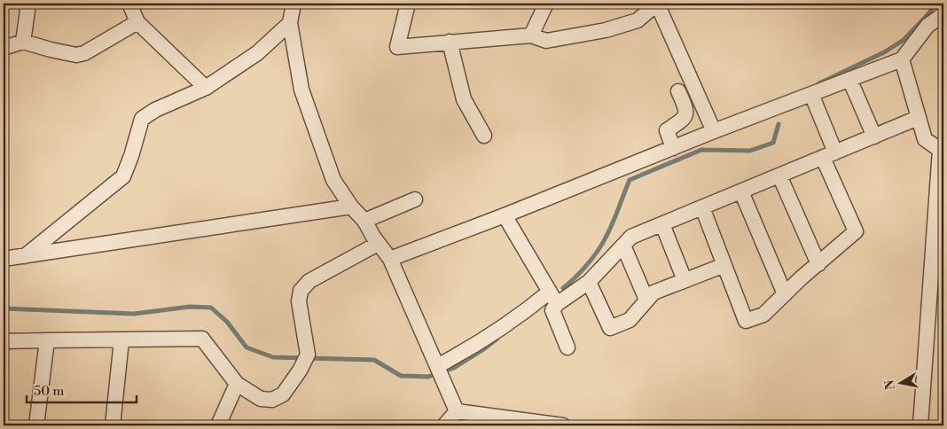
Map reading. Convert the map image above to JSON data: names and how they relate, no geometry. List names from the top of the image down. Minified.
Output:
{"scale_bar":"50 m","north":"left"}
